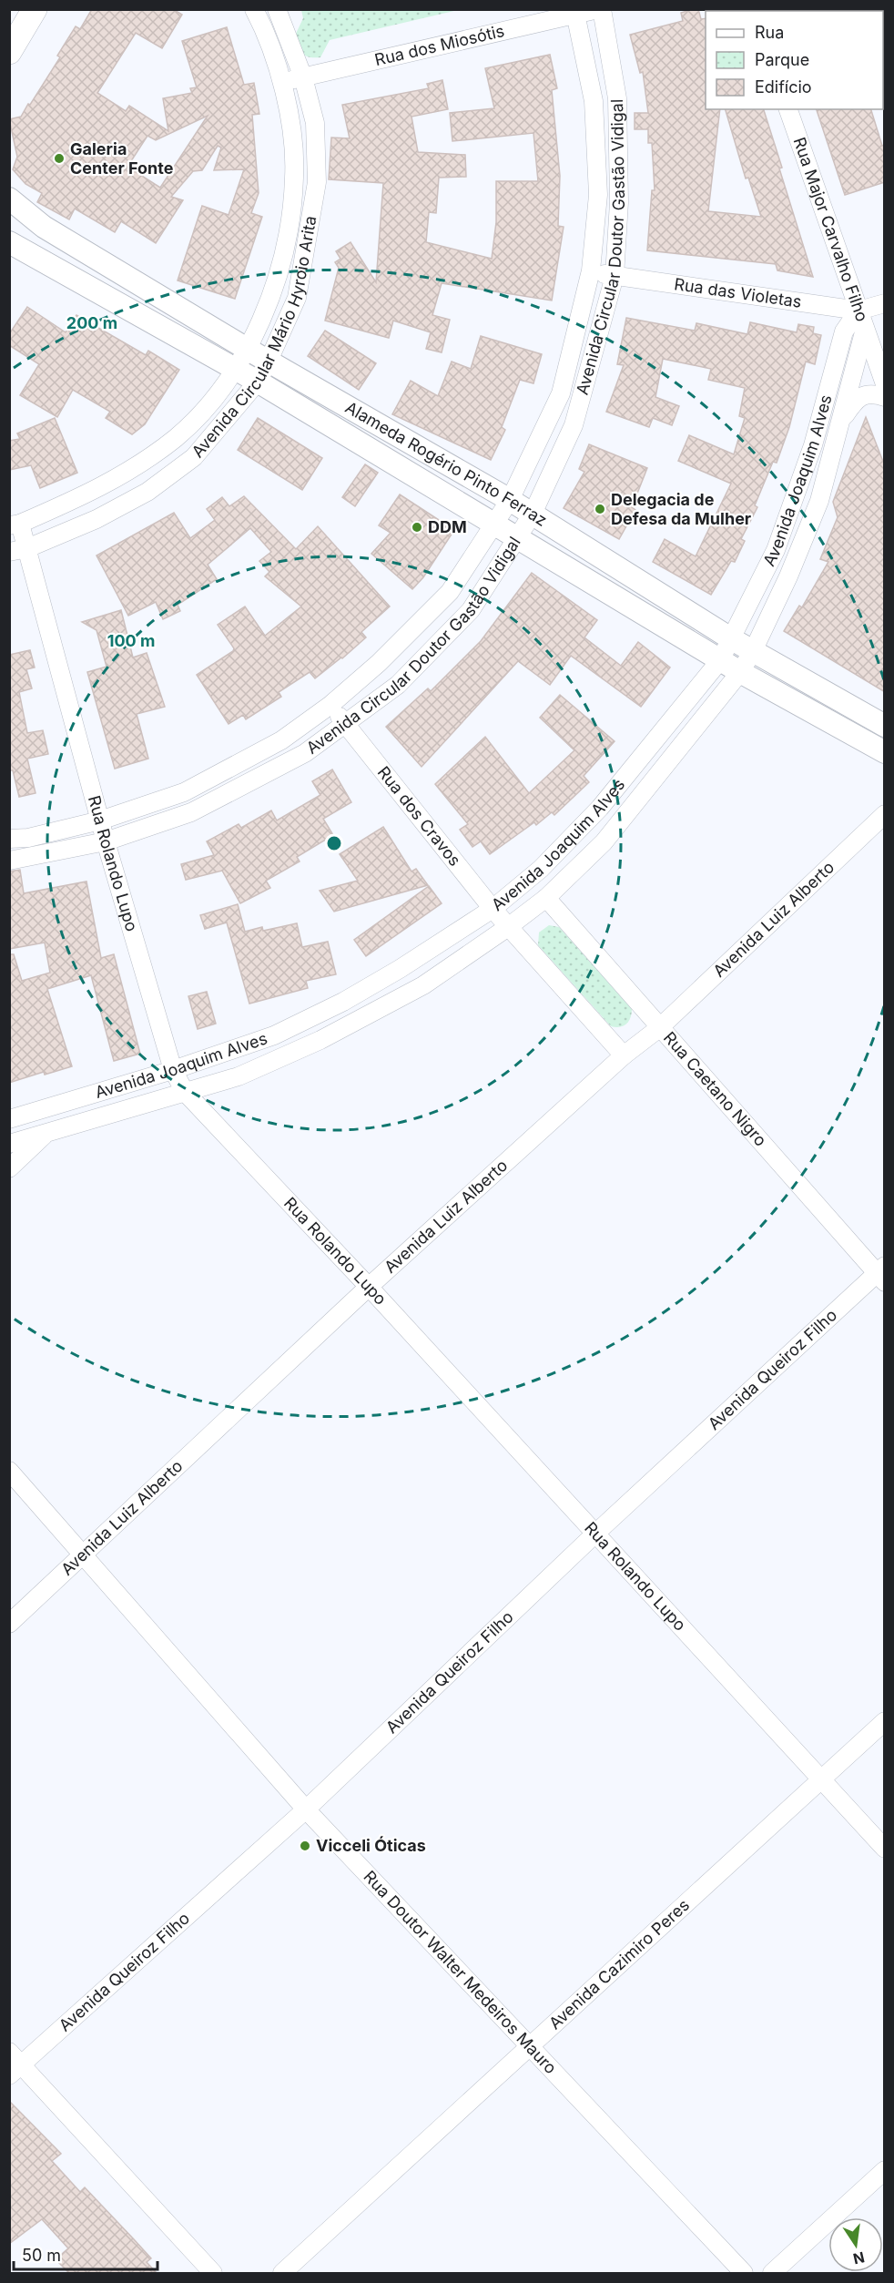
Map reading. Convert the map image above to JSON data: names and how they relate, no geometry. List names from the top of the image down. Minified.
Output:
{"streets":{"street":["Rua dos Miosótis","Rua Major Carvalho Filho","Avenida Circular Doutor Gastão Vidigal","Rua das Violetas","Avenida Circular Mário Hyroio Arita","Alameda Rogério Pinto Ferraz","Avenida Joaquim Alves","Rua dos Cravos","Rua Rolando Lupo","Avenida Luiz Alberto","Rua Caetano Nigro","Avenida Queiroz Filho","Avenida Cazimiro Peres","Rua Doutor Walter Medeiros Mauro"]},"crossings":[["Rua dos Miosótis","Avenida Circular Doutor Gastão Vidigal"],["Rua dos Miosótis","Avenida Circular Mário Hyroio Arita"],["Rua Major Carvalho Filho","Rua das Violetas"],["Rua Major Carvalho Filho","Avenida Joaquim Alves"],["Avenida Circular Doutor Gastão Vidigal","Rua das Violetas"],["Avenida Circular Doutor Gastão Vidigal","Alameda Rogério Pinto Ferraz"],["Avenida Circular Doutor Gastão Vidigal","Rua dos Cravos"],["Avenida Circular Doutor Gastão Vidigal","Rua Rolando Lupo"],["Rua das Violetas","Avenida Joaquim Alves"],["Avenida Circular Mário Hyroio Arita","Alameda Rogério Pinto Ferraz"],["Avenida Circular Mário Hyroio Arita","Rua Rolando Lupo"],["Alameda Rogério Pinto Ferraz","Avenida Joaquim Alves"],["Avenida Joaquim Alves","Rua dos Cravos"],["Avenida Joaquim Alves","Rua Rolando Lupo"],["Avenida Joaquim Alves","Rua Caetano Nigro"],["Rua Rolando Lupo","Avenida Luiz Alberto"],["Rua Rolando Lupo","Avenida Queiroz Filho"],["Rua Rolando Lupo","Avenida Cazimiro Peres"],["Avenida Luiz Alberto","Rua Caetano Nigro"],["Avenida Luiz Alberto","Rua Doutor Walter Medeiros Mauro"],["Rua Caetano Nigro","Avenida Queiroz Filho"],["Avenida Queiroz Filho","Rua Doutor Walter Medeiros Mauro"],["Avenida Cazimiro Peres","Rua Doutor Walter Medeiros Mauro"]],"places":["Galeria Center Fonte","Delegacia de Defesa da Mulher","DDM","Vicceli Óticas"],"legend":["Rua","Parque","Edifício"],"scale_bar":"50 m","north":"bottom","rings":["200 m","100 m"]}
